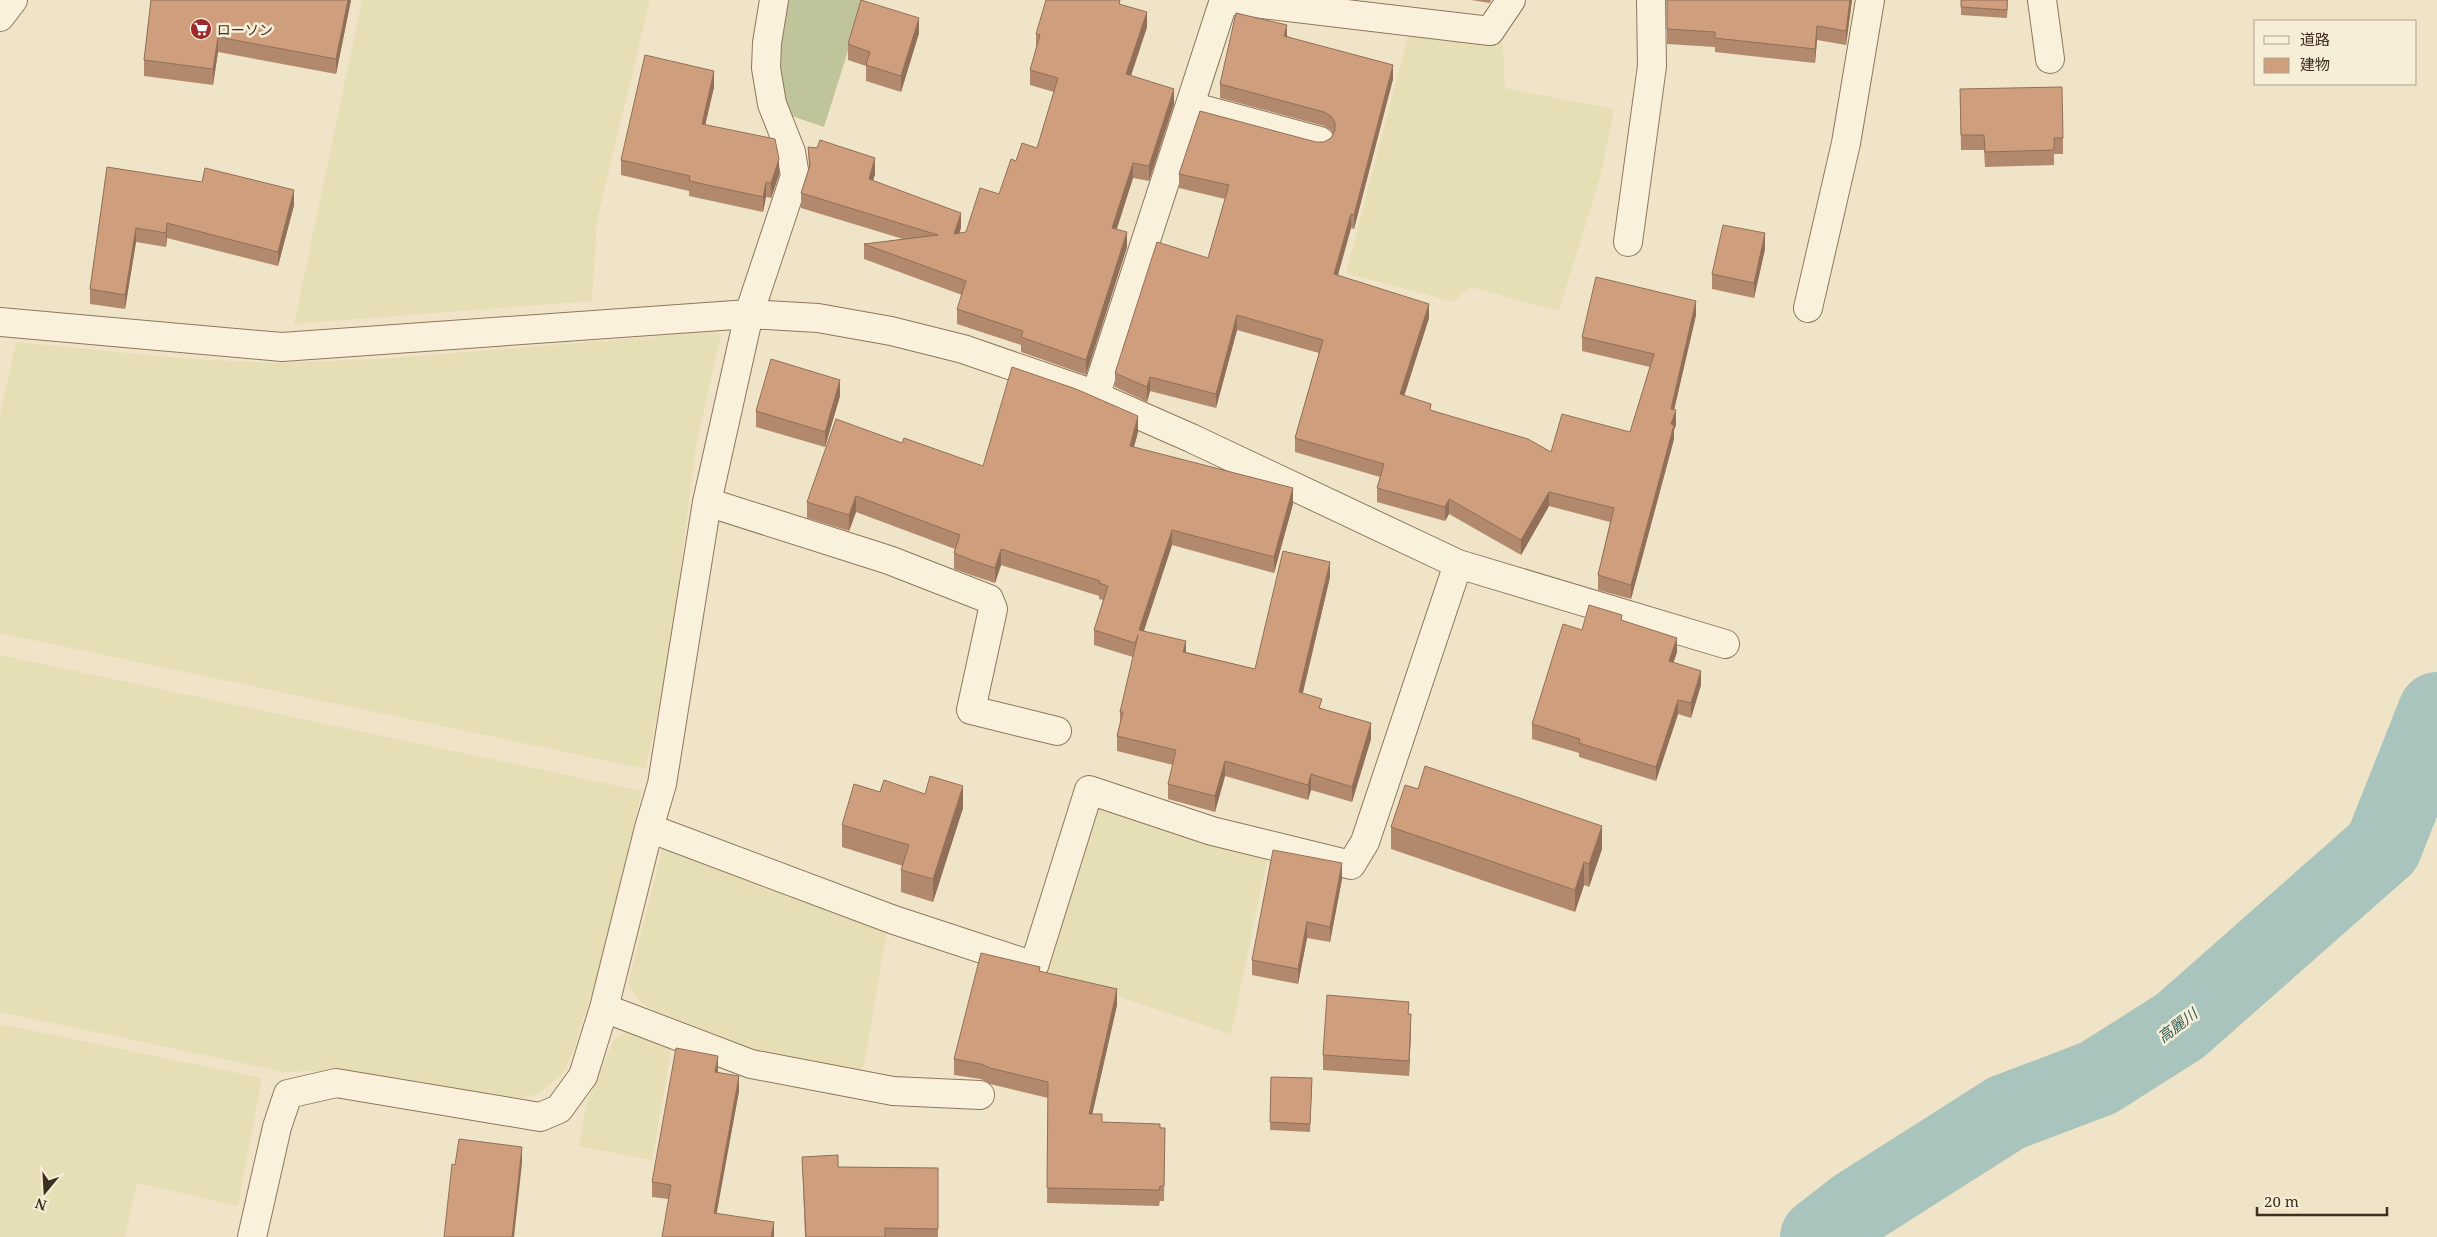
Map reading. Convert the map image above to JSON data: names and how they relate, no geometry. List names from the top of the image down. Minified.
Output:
{"water":["高麗川"],"places":{"supermarket":["ローソン"]},"legend":["道路","建物"],"scale_bar":"20 m","north":"bottom"}
